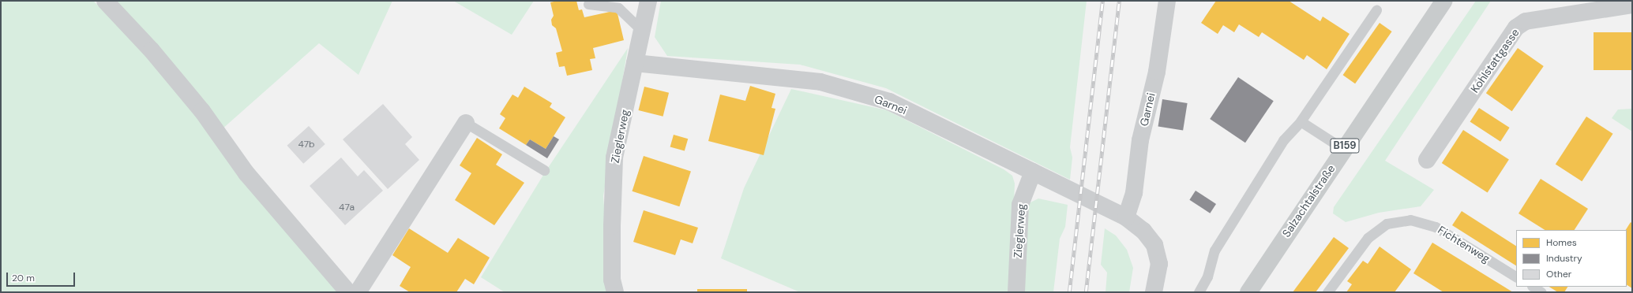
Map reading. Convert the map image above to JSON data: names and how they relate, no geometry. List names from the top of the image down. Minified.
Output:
{"streets":{"main road":["B159","Salzachtalstraße"],"street":["Kohlstattgasse","Garnei","Zieglerweg"],"lane":["Fichtenweg"]},"crossings":[["Garnei","Zieglerweg"]],"house_numbers":["47b","47a"],"legend":["Homes","Industry","Other"],"scale_bar":"20 m"}
